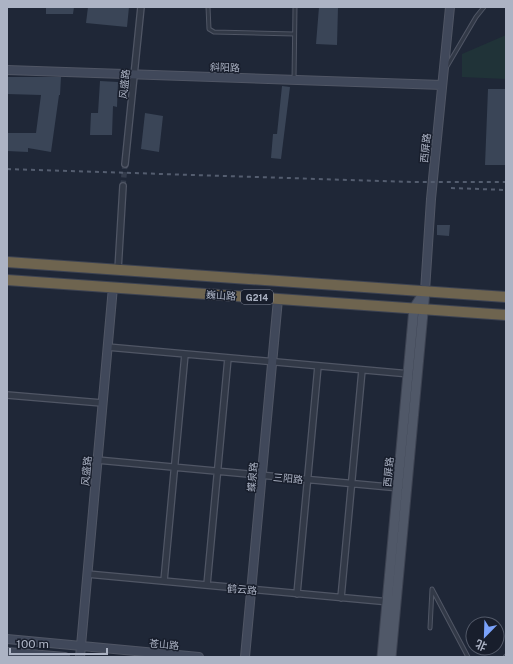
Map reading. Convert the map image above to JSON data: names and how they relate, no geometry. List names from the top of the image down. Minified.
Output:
{"streets":{"highway":["巍山路","G214"],"main road":["西屏路"],"street":["斜阳路","风盛路","蝶泉路","三阳路","鹤云路","苍山路"]},"crossings":[["斜阳路","风盛路"],["斜阳路","西屏路"],["风盛路","巍山路"],["风盛路","三阳路"],["风盛路","鹤云路"],["风盛路","苍山路"],["西屏路","巍山路"],["西屏路","三阳路"],["西屏路","鹤云路"],["巍山路","蝶泉路"],["蝶泉路","三阳路"],["蝶泉路","鹤云路"]],"scale_bar":"100 m","north":"bottom left"}
